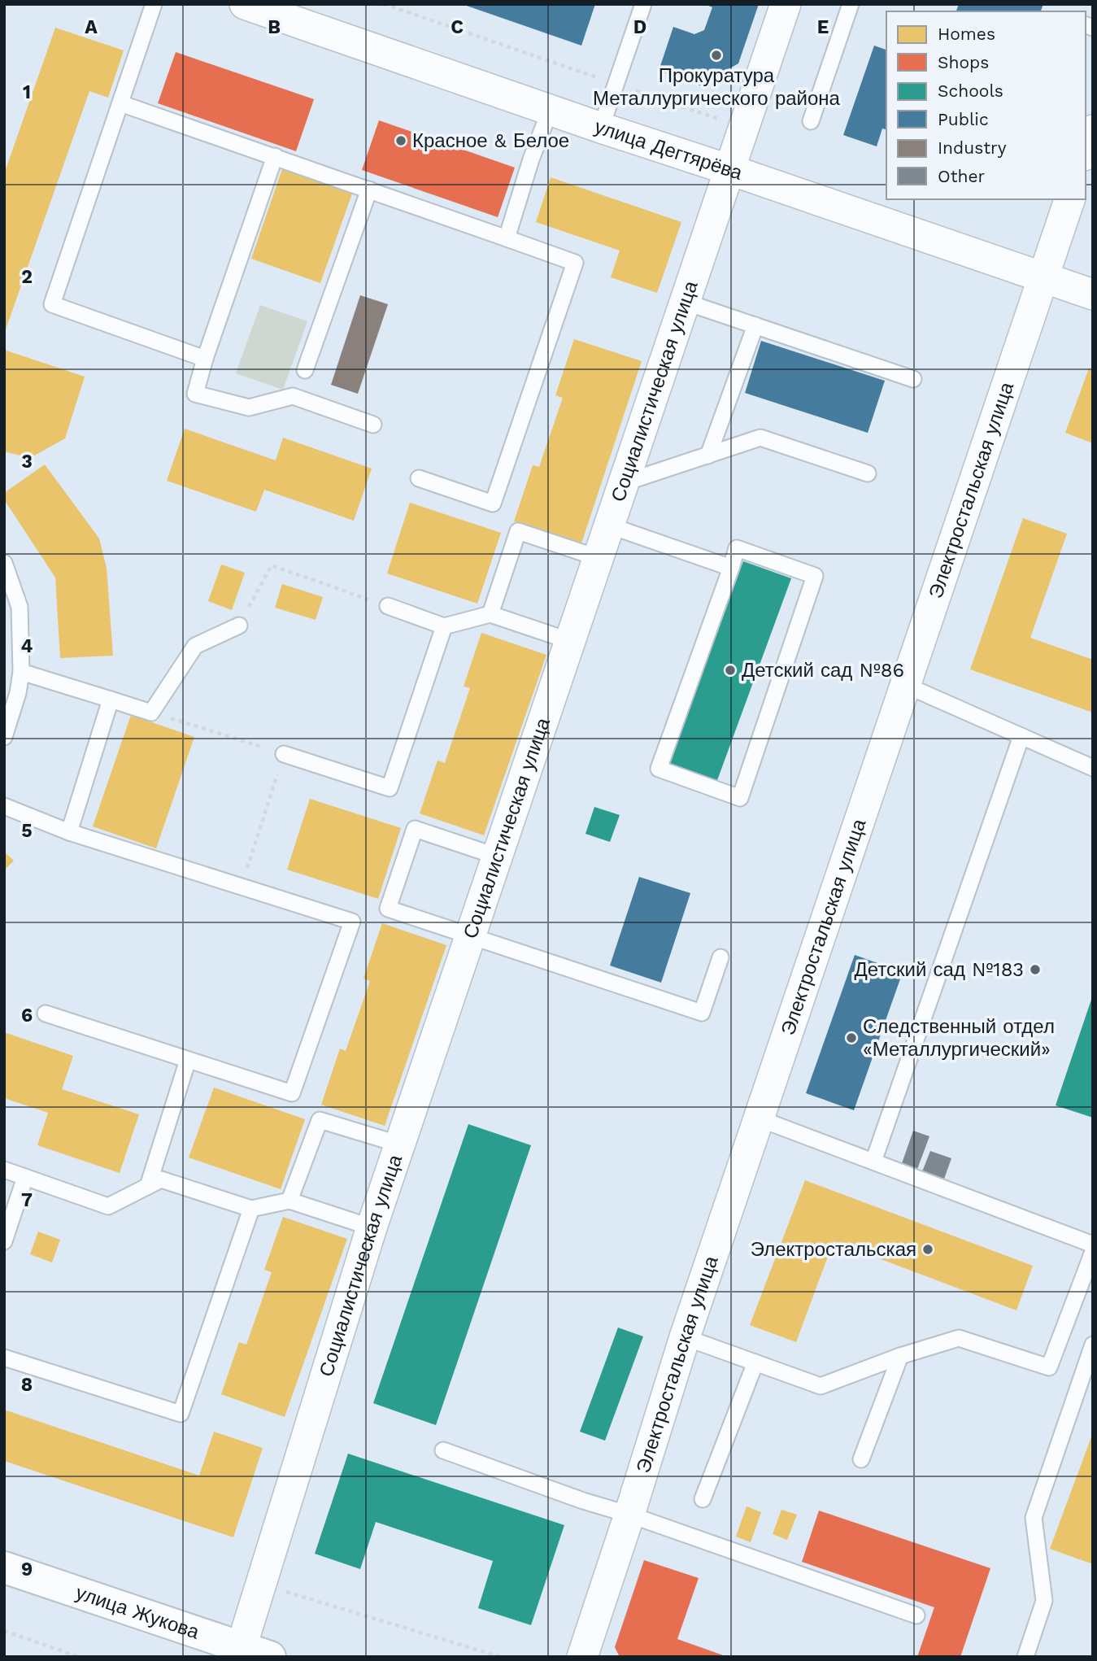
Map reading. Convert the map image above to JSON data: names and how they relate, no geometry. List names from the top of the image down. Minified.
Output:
{"streets":{"main road":["улица Жукова"],"street":["улица Дегтярёва","Социалистическая улица","Электростальская улица"]},"crossings":[["улица Дегтярёва","Социалистическая улица"],["улица Дегтярёва","Электростальская улица"],["Социалистическая улица","улица Жукова"]],"places":["Прокуратура Металлургического района","Красное & Белое","Детский сад №86","Детский сад №183","Следственный отдел «Металлургический»","Электростальская"],"legend":["Homes","Shops","Schools","Public","Industry","Other"],"grid":{"columns":["A","B","C","D","E"],"rows":["1","2","3","4","5","6","7","8","9"]}}
